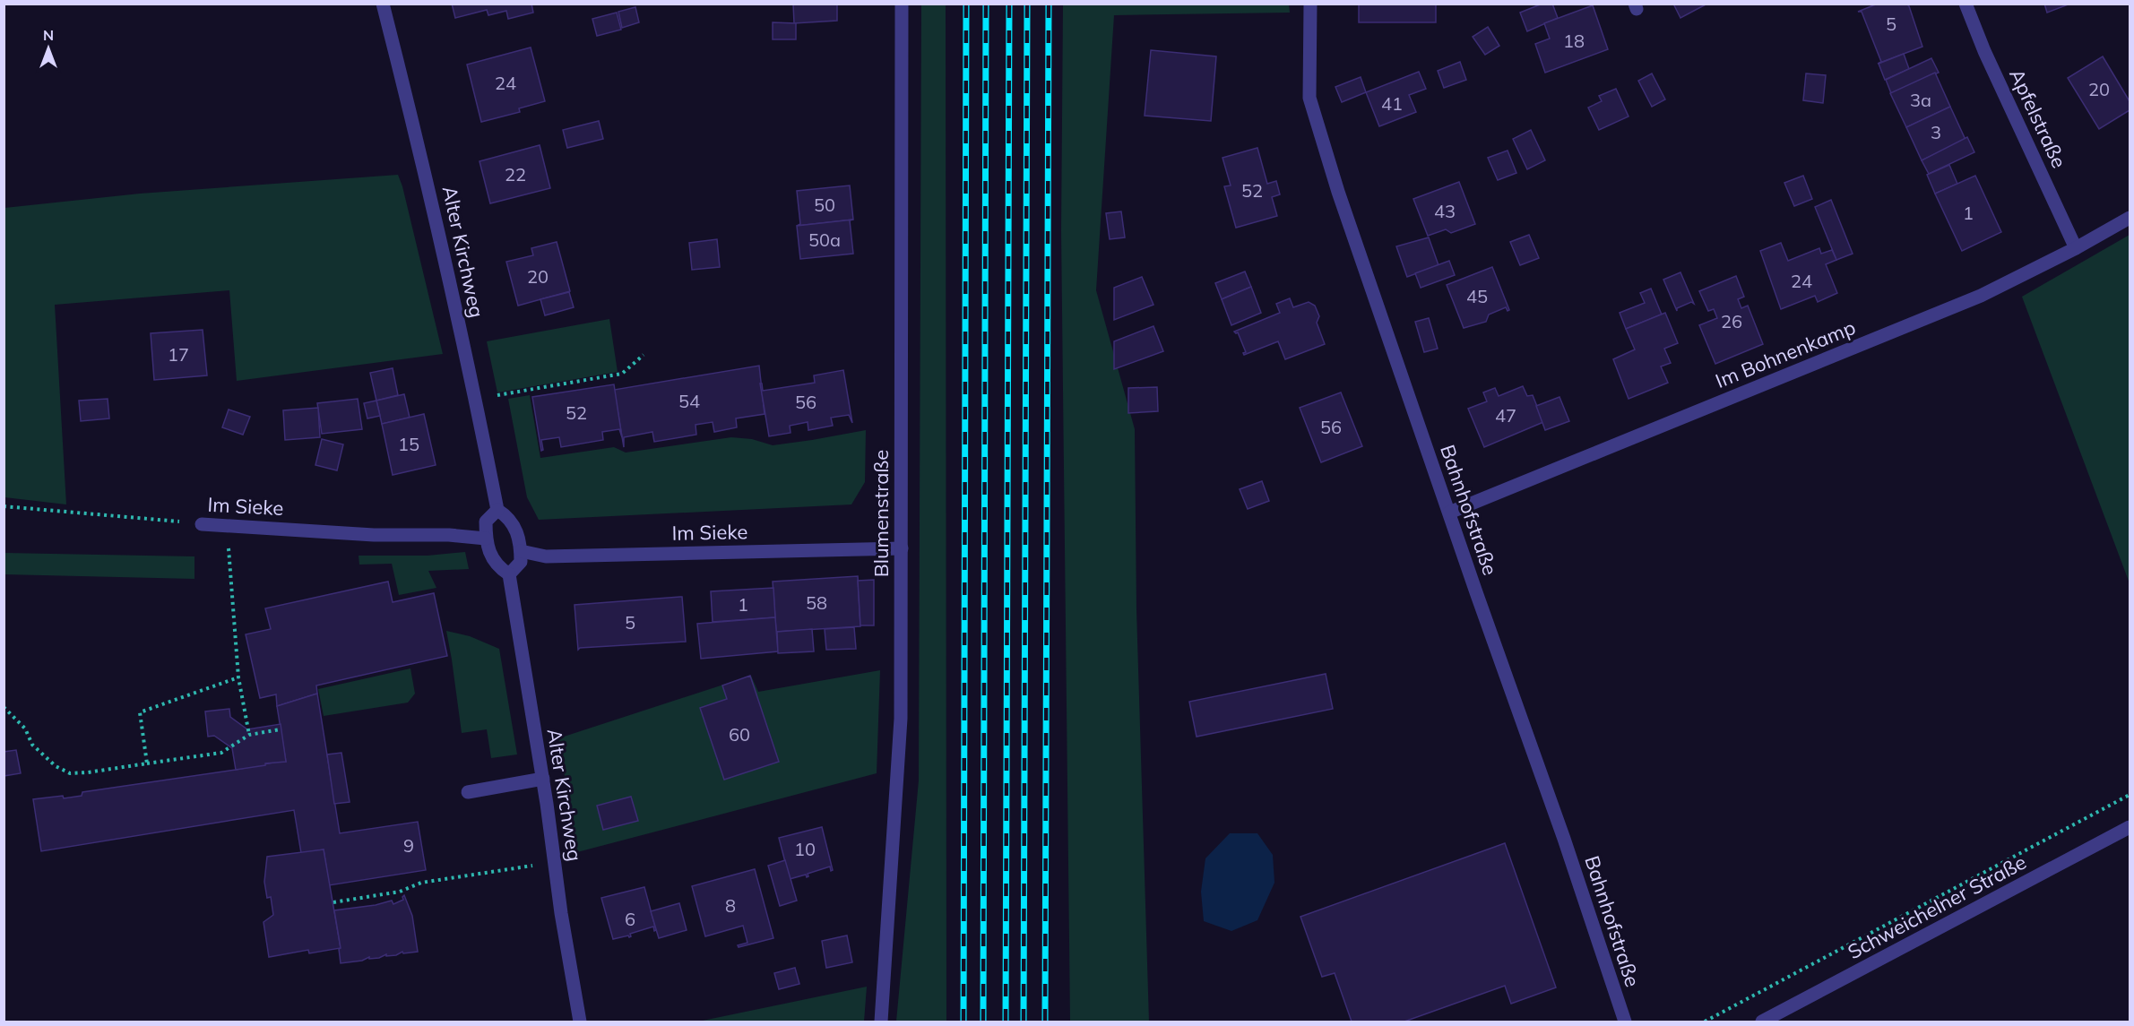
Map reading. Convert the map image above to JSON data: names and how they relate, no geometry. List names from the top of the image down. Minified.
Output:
{"streets":{"street":["Apfelstraße","Alter Kirchweg","Im Bohnenkamp","Im Sieke","Bahnhofstraße","Blumenstraße","Schweichelner Straße"]},"crossings":[["Apfelstraße","Im Bohnenkamp"],["Im Bohnenkamp","Bahnhofstraße"],["Im Sieke","Blumenstraße"]],"house_numbers":["5","18","24","20","3a","41","3","22","52","50","43","1","50a","20","24","45","26","17","54","56","52","47","56","15","58","1","5","60","9","10","8","6"],"north":"top"}
